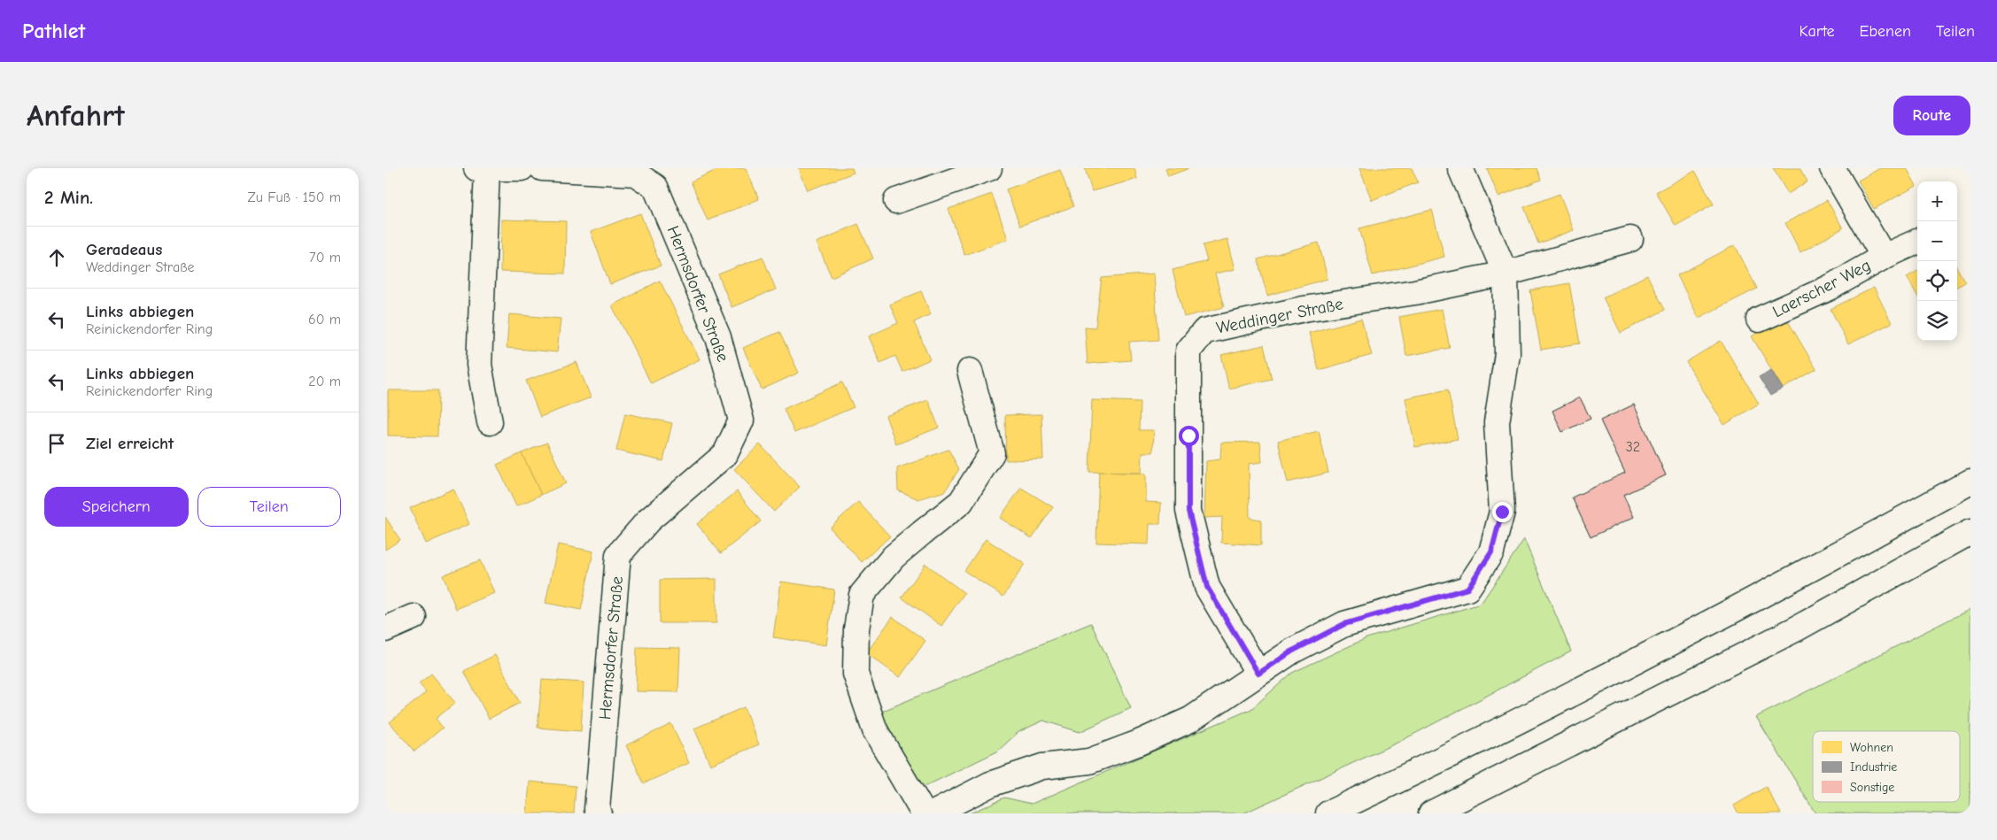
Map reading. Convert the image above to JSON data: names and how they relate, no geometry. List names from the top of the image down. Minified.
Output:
{"streets":{"main road":["Laerscher Weg","Hermsdorfer Straße","Weddinger Straße"]},"house_numbers":["32"],"legend":["Wohnen","Industrie","Sonstige"],"page":{"header":"Pathlet","nav":["Karte","Ebenen","Teilen"],"buttons":["Route",["Speichern","Teilen"]],"title":"Anfahrt","heading":["2 Min.","Zu Fuß · 150 m"],"map_buttons":["+","−"],"list":[["Geradeaus","Weddinger Straße","70 m"],["Links abbiegen","Reinickendorfer Ring","60 m"],["Links abbiegen","Reinickendorfer Ring","20 m"],"Ziel erreicht"]}}
